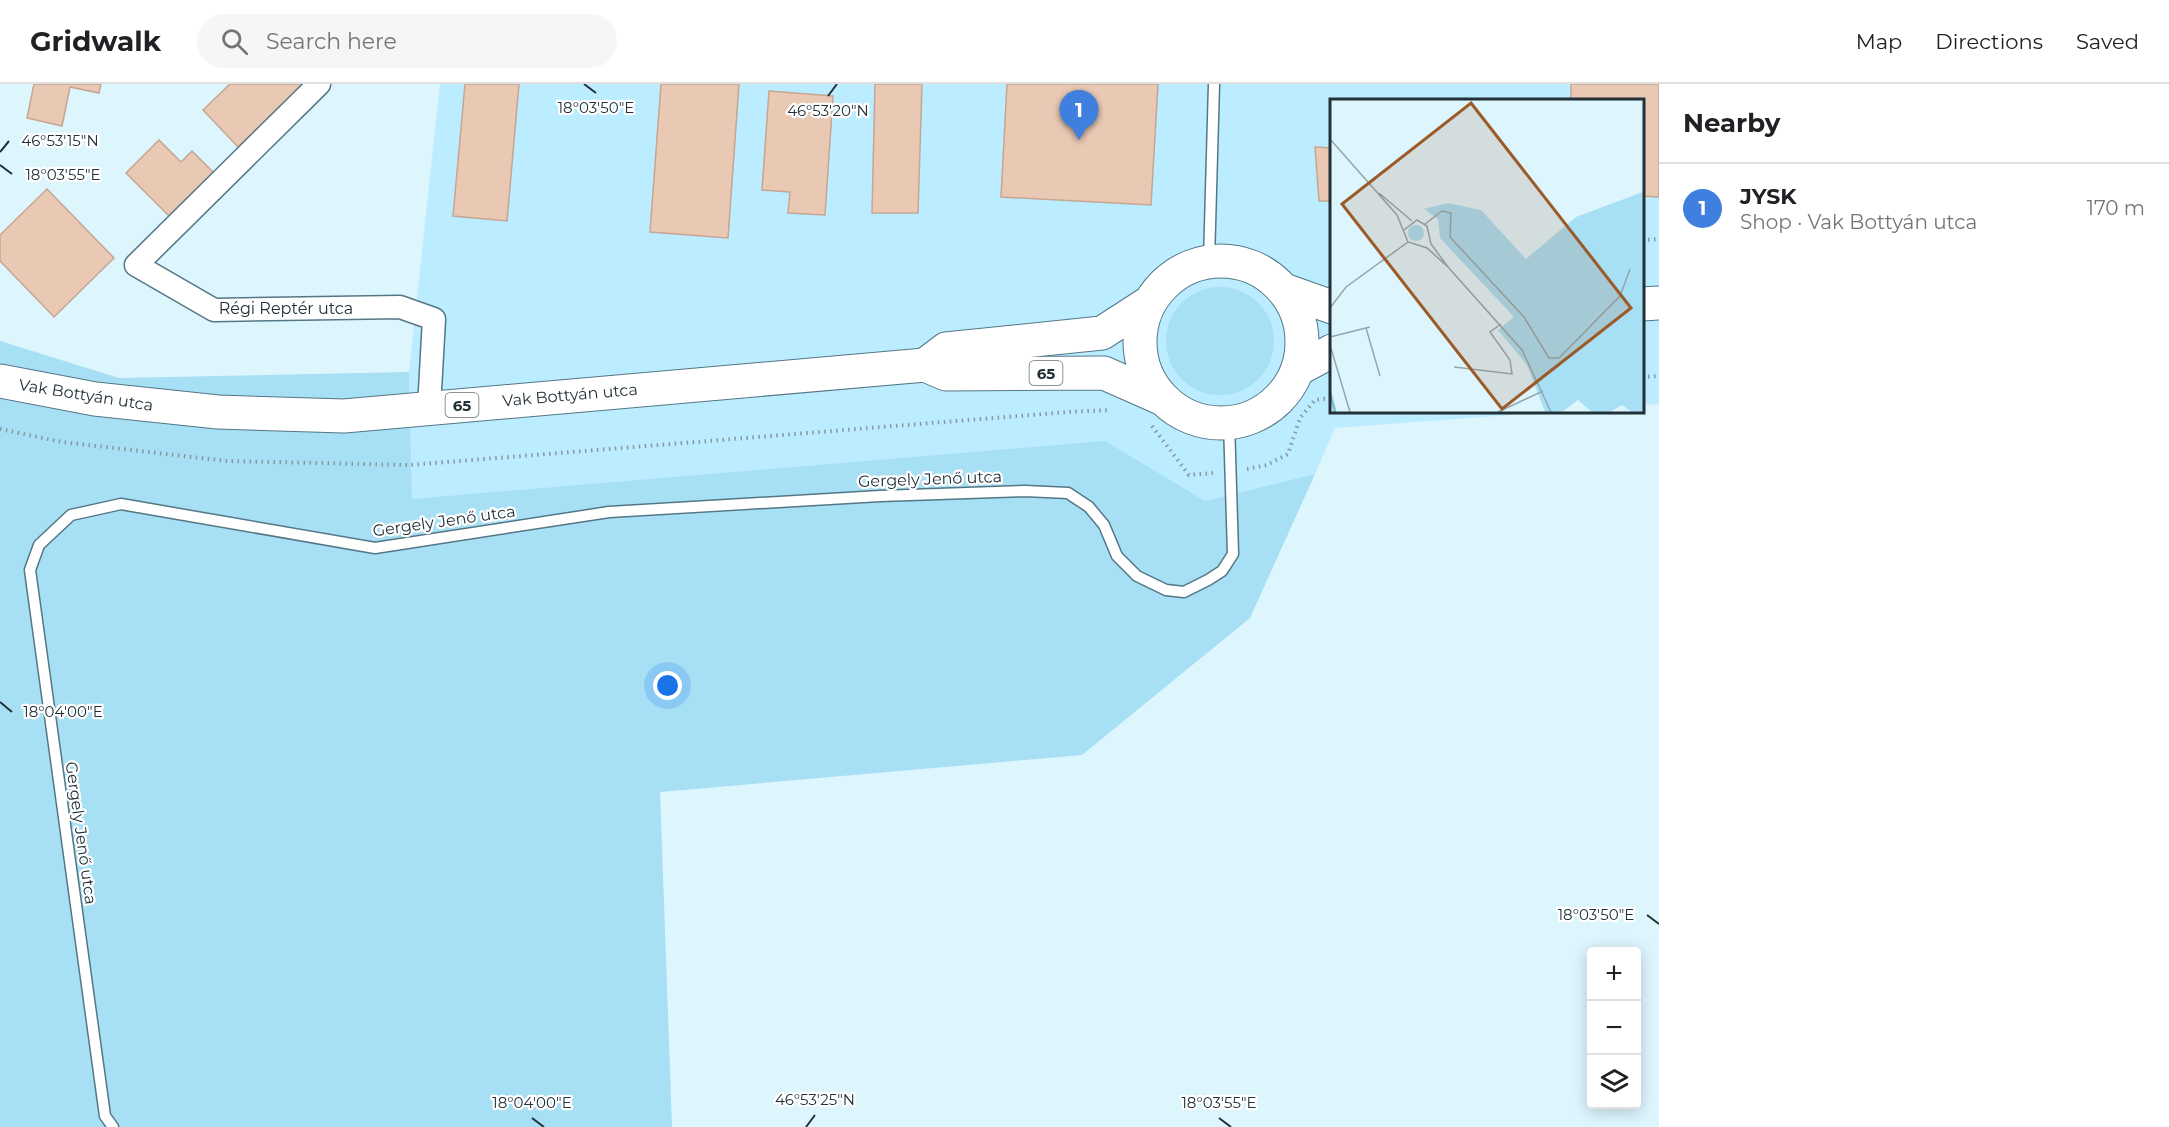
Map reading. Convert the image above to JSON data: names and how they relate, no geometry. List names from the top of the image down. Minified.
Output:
{"streets":{"main road":["65","Vak Bottyán utca"],"street":["Régi Reptér utca"],"lane":["Gergely Jenő utca"]},"crossings":[["Régi Reptér utca","Vak Bottyán utca"],["65","Vak Bottyán utca"],["65","Gergely Jenő utca"],["Vak Bottyán utca","Gergely Jenő utca"]],"page":{"header":"Gridwalk","search":"Search here","nav":["Map","Directions","Saved"],"heading":"Nearby","pins":"1","list":[{"mark":"1","name":"JYSK","note":"Shop · Vak Bottyán utca","value":"170 m"}],"map_buttons":["+","−"]},"coordinates":["18°03'50\"E","46°53'20\"N","46°53'15\"N","18°03'55\"E","18°04'00\"E","46°53'25\"N"]}
